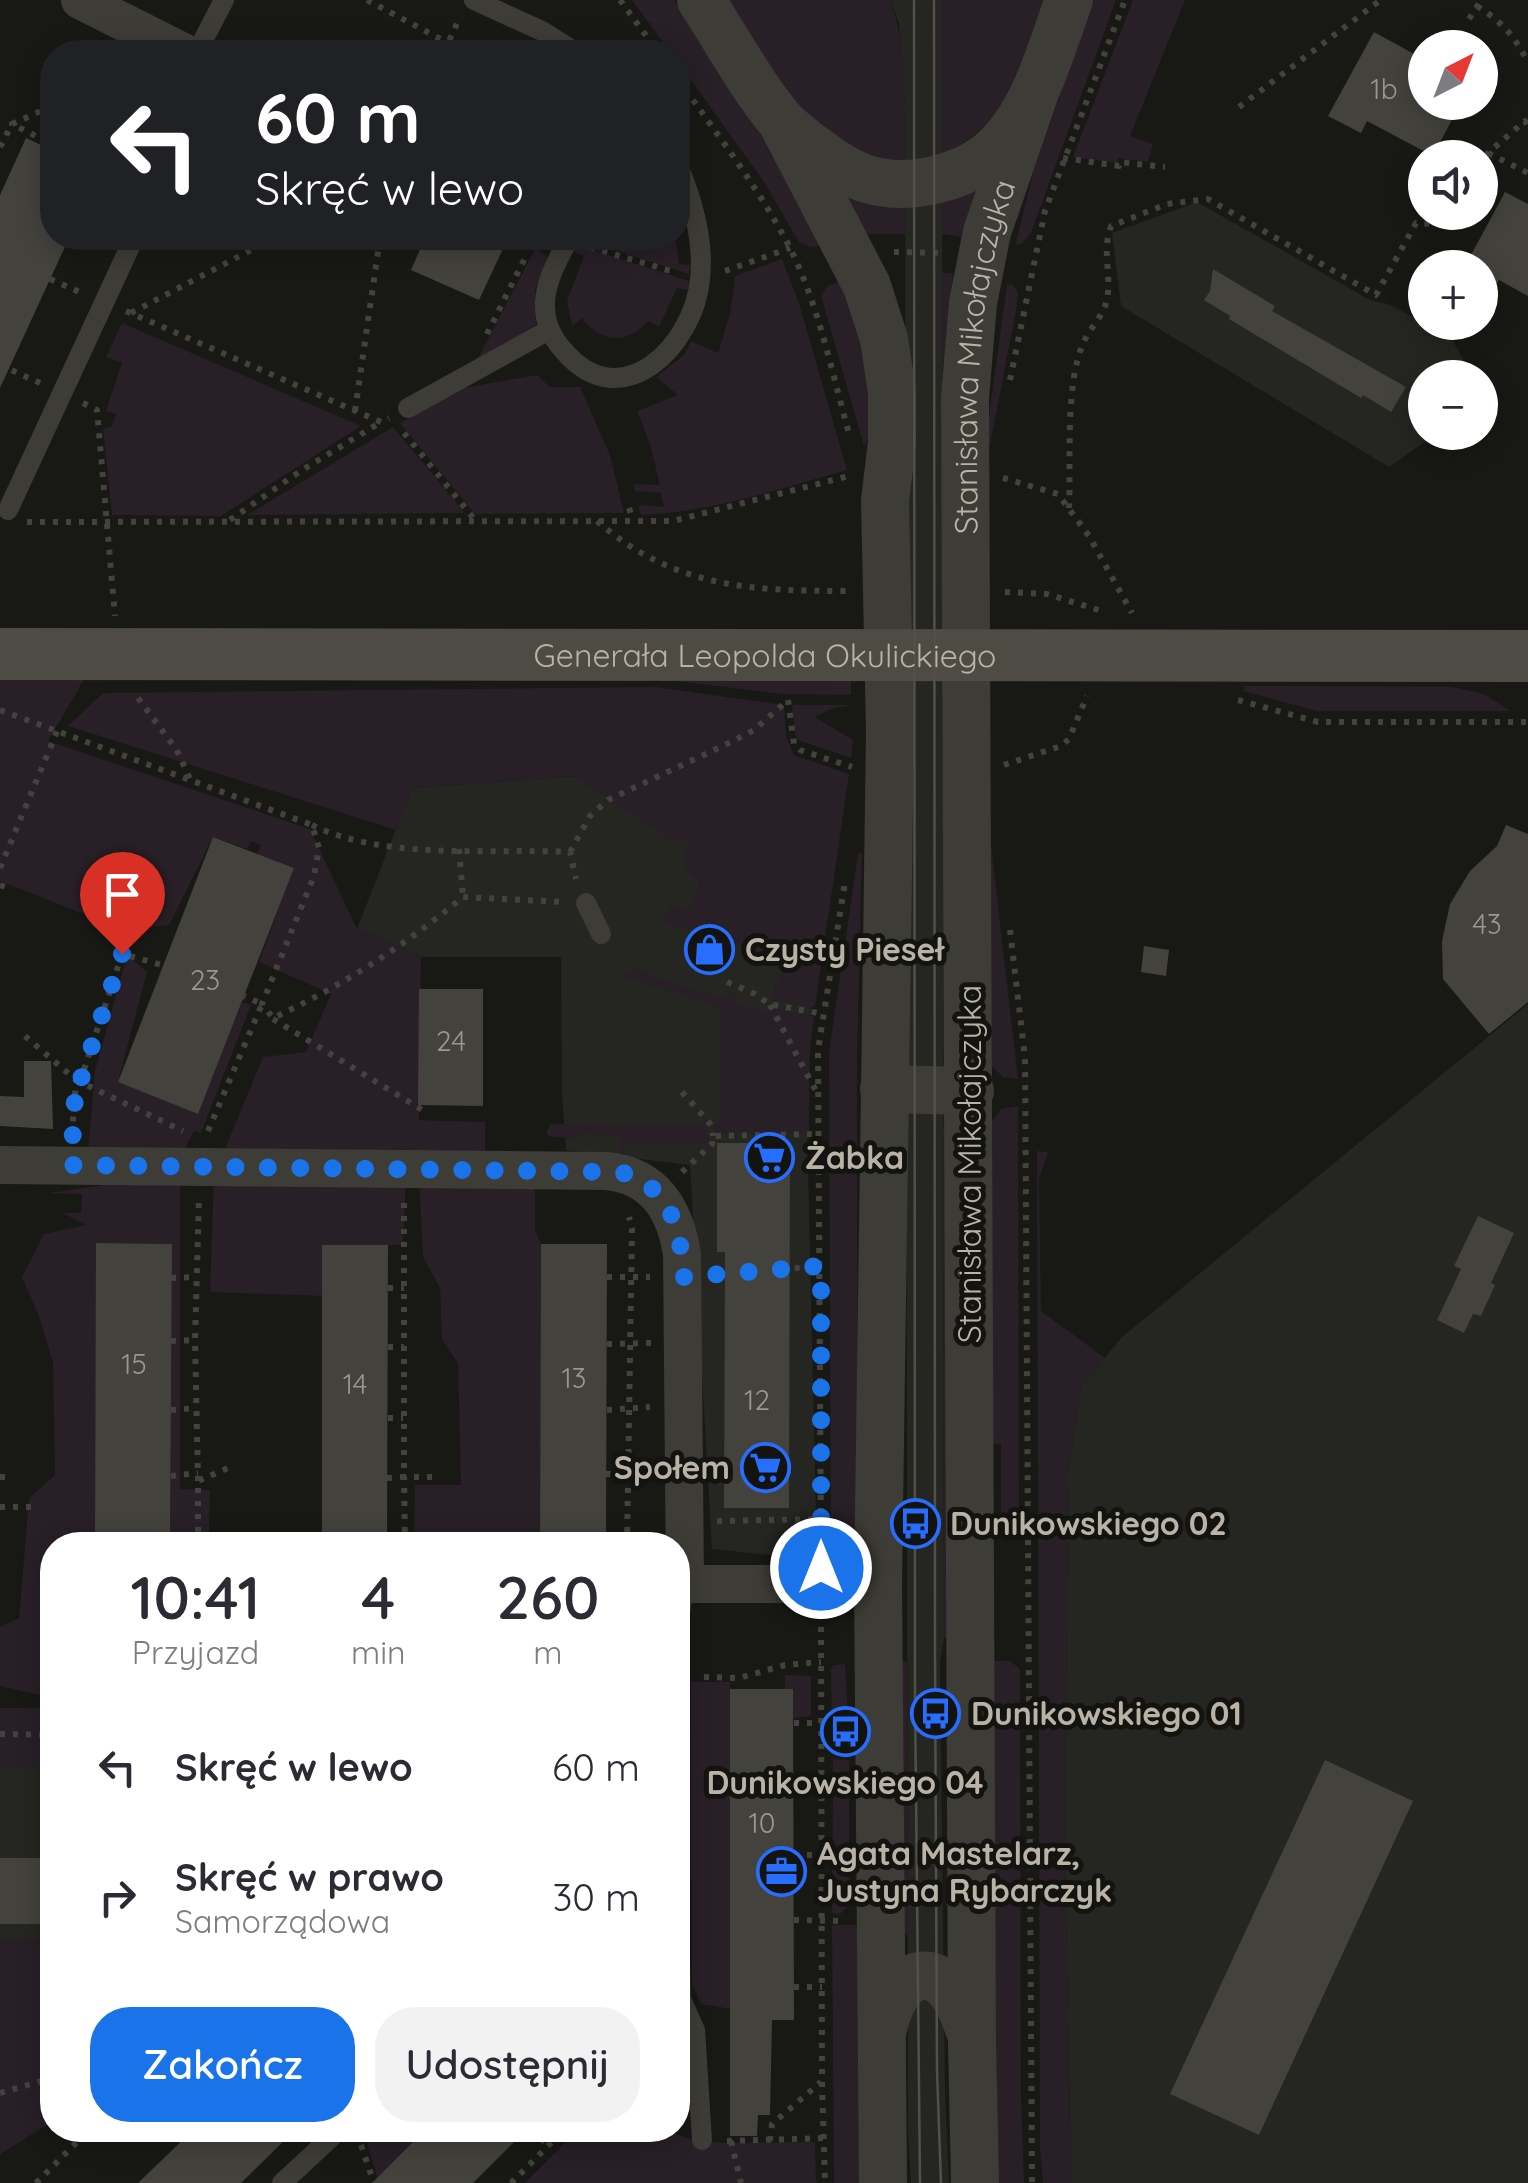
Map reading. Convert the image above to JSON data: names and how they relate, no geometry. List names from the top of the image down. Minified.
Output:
{"streets":{"main road":["Generała Leopolda Okulickiego"],"street":["Stanisława Mikołajczyka"]},"places":{"shop":["Czysty Pieseł"],"supermarket":["Żabka","Społem"],"bus stop":["Dunikowskiego 02","Dunikowskiego 01","Dunikowskiego 04"],"office":["Agata Mastelarz, Justyna Rybarczyk"]},"house_numbers":["1b","43","23","24","15","13","14","12","10"],"north":"top right","page":{"map_buttons":["+","−"],"turn":["60 m","Skręć w lewo"],"eta":["10:41","Przyjazd","4","min","260","m"],"list":[{"name":"Skręć w lewo","value":"60 m"},{"name":"Skręć w prawo","note":"Samorządowa","value":"30 m"}],"buttons":["Zakończ","Udostępnij"]}}
